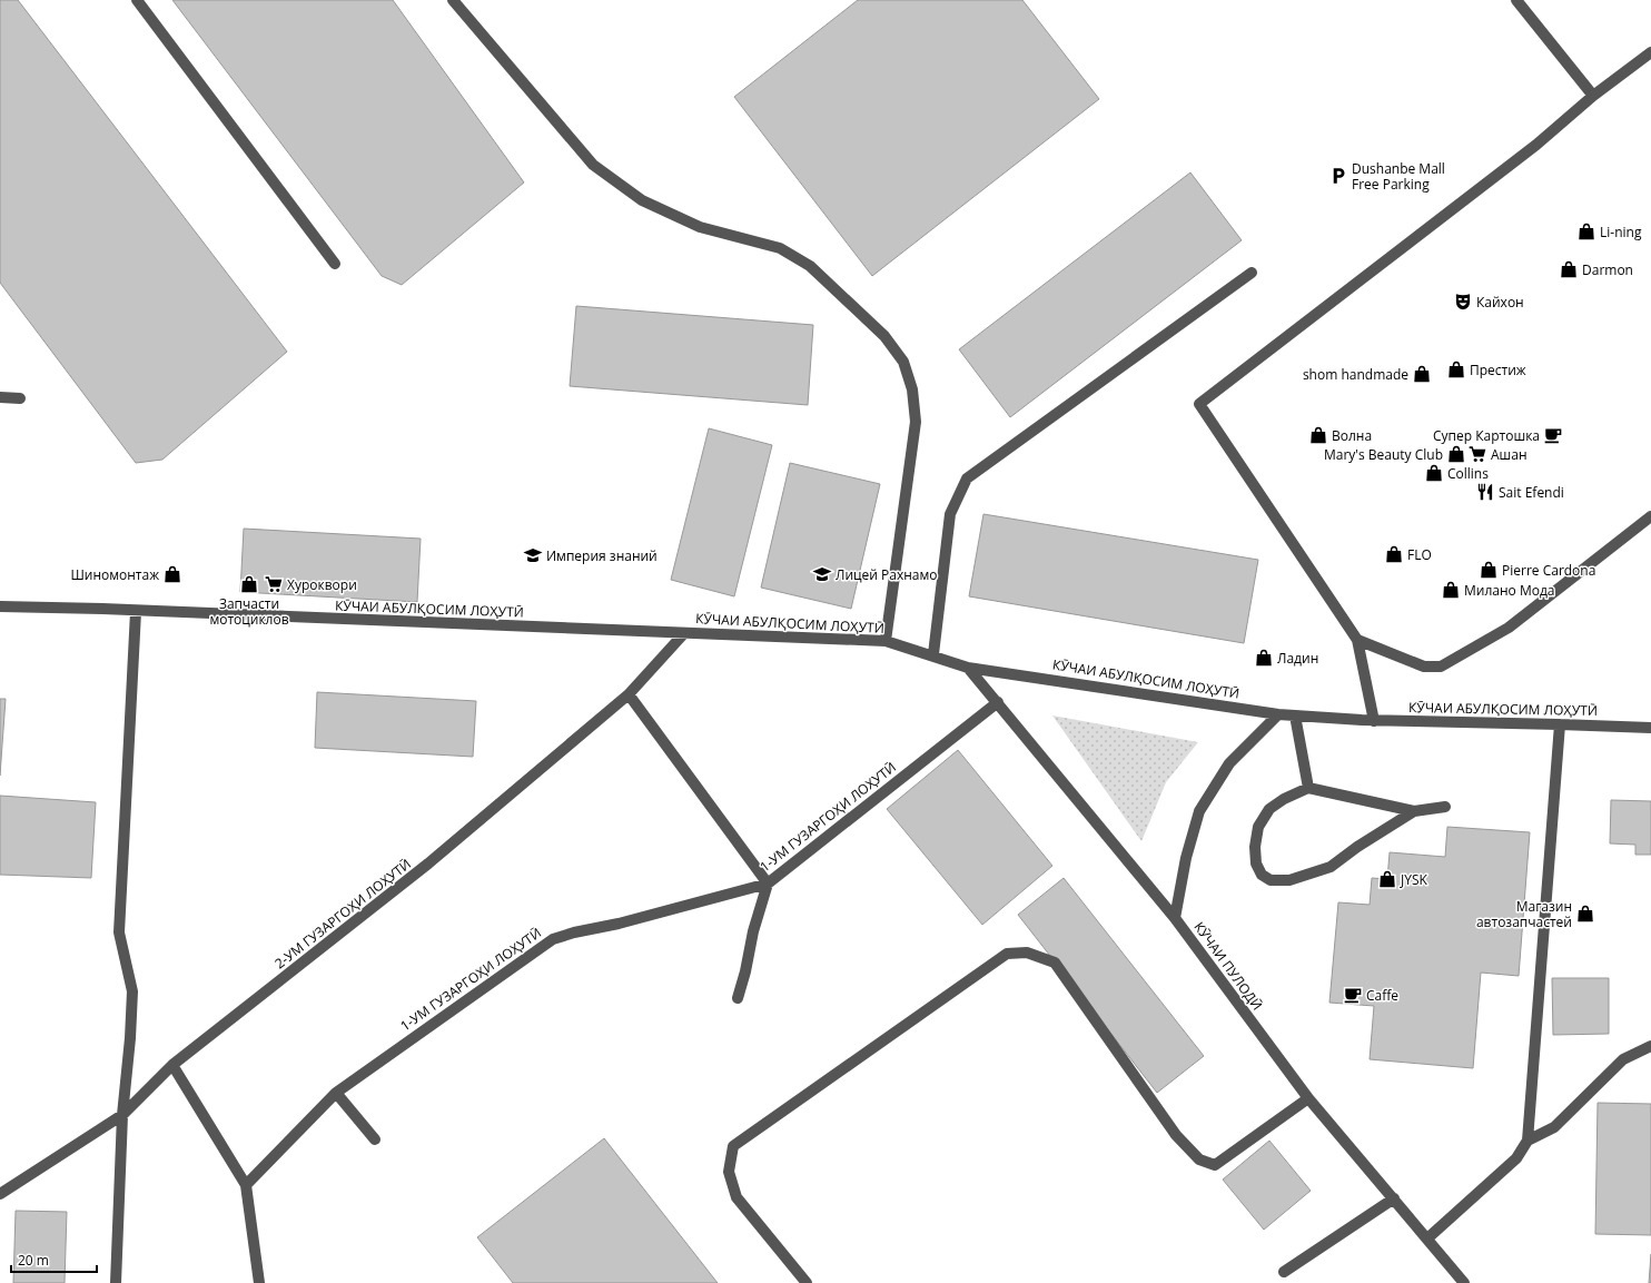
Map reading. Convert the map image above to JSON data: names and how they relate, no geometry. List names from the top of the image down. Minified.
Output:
{"streets":{"street":["КӮЧАИ АБУЛҚОСИМ ЛОҲУТӢ","1-УМ ГУЗАРГОҲИ ЛОҲУТӢ","2-УМ ГУЗАРГОҲИ ЛОҲУТӢ","КӮЧАИ ПУЛОДӢ"]},"crossings":[["КӮЧАИ АБУЛҚОСИМ ЛОҲУТӢ","2-УМ ГУЗАРГОҲИ ЛОҲУТӢ"],["КӮЧАИ АБУЛҚОСИМ ЛОҲУТӢ","КӮЧАИ ПУЛОДӢ"],["1-УМ ГУЗАРГОҲИ ЛОҲУТӢ","КӮЧАИ ПУЛОДӢ"]],"places":{"parking":["Dushanbe Mall Free Parking"],"shop":["Li-ning","Darmon","Престиж","shom handmade","Волна","Mary's Beauty Club","Collins","FLO","Pierre Cardona","Шиномонтаж","Запчасти мотоциклов","Милано Мода","Ладин","JYSK","Магазин автозапчастей"],"theatre":["Кайхон"],"cafe":["Супер Картошка","Caffe"],"supermarket":["Ашан","Хуроквори"],"restaurant":["Sait Efendi"],"school or university":["Империя знаний","Лицей Рахнамо"]},"scale_bar":"20 m"}
